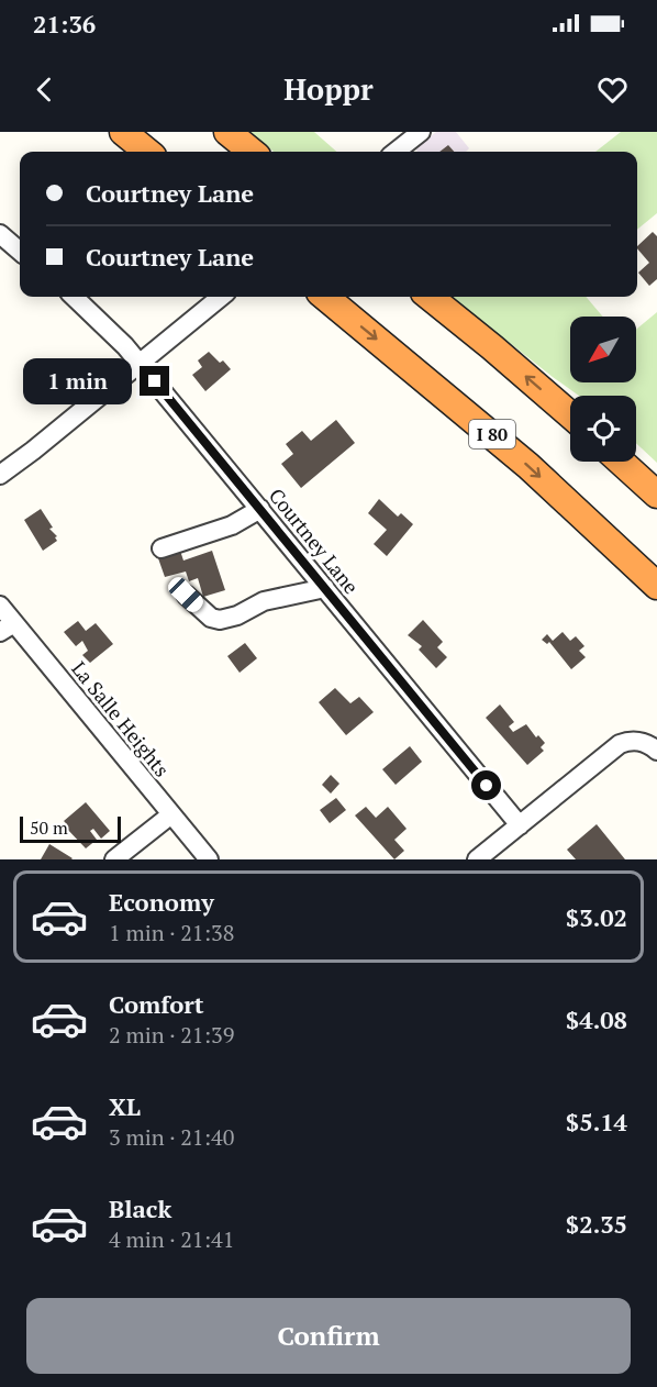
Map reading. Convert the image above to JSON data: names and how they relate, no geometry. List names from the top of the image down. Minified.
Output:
{"streets":{"highway":["I 80"],"street":["Courtney Lane","La Salle Heights"]},"scale_bar":"50 m","north":"bottom left","page":{"status":"21:36","header":"Hoppr","banner":["Courtney Lane","Courtney Lane"],"bubble":"1 min","scale":"50 m","list":[{"name":"Economy","note":"1 min · 21:38","value":"$3.02"},{"name":"Comfort","note":"2 min · 21:39","value":"$4.08"},{"name":"XL","note":"3 min · 21:40","value":"$5.14"},{"name":"Black","note":"4 min · 21:41","value":"$2.35"}],"buttons":"Confirm"}}
